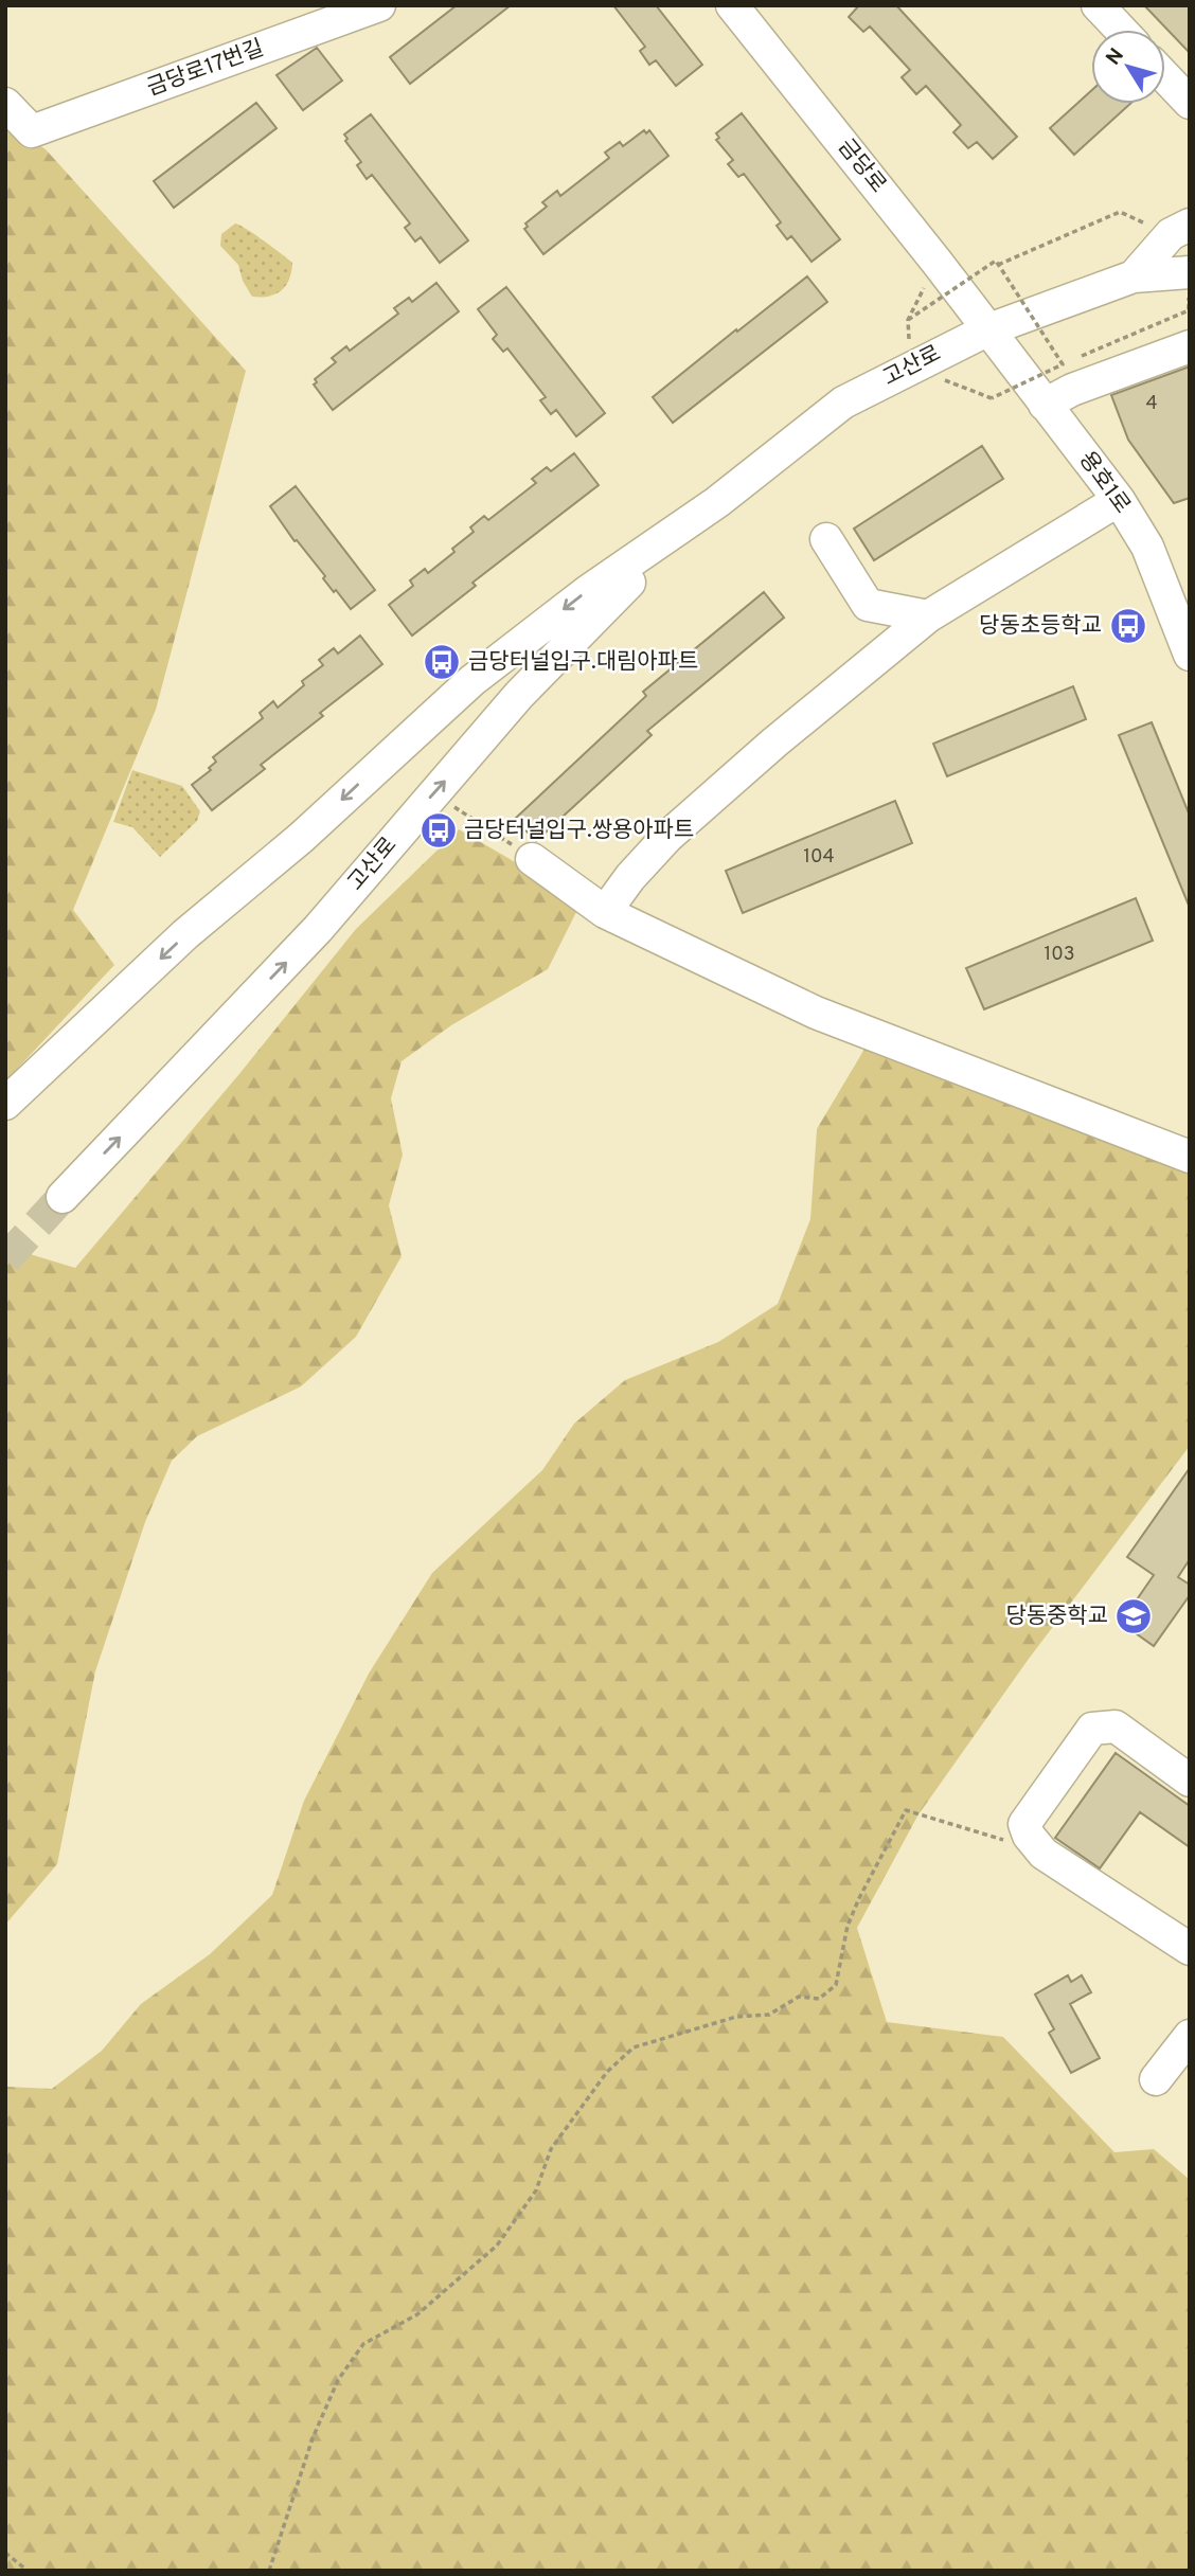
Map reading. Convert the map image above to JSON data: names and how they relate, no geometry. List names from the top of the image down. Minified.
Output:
{"streets":{"street":["금당로17번길","금당로","고산로","용호1로"]},"crossings":[["금당로","고산로"],["금당로","용호1로"],["고산로","용호1로"]],"places":{"bus stop":["당동초등학교","금당터널입구.대림아파트","금당터널입구.쌍용아파트"],"school or university":["당동중학교"]},"house_numbers":["4","104","103"],"north":"top left"}
